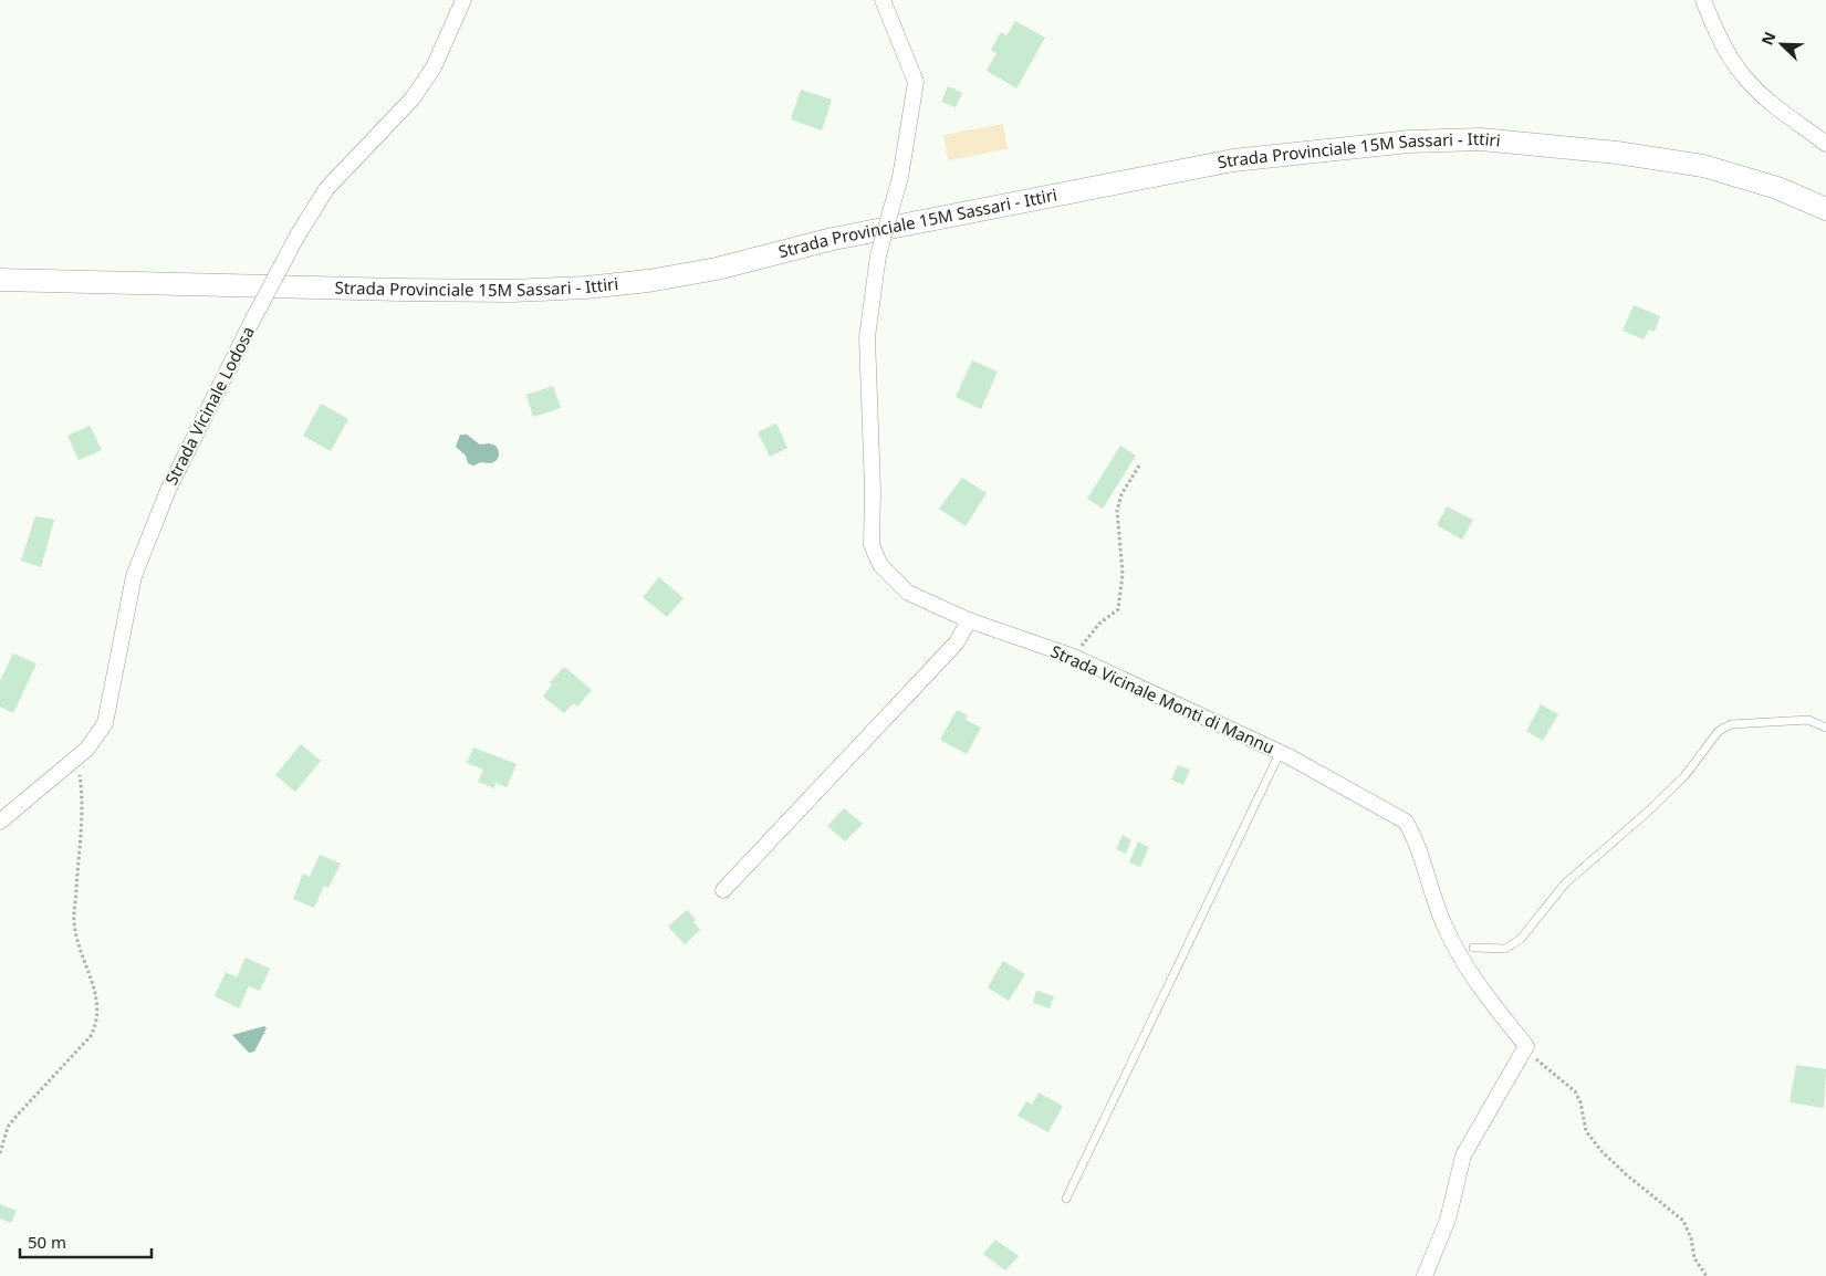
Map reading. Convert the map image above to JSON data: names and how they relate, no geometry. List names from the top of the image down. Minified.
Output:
{"streets":{"main road":["Strada Provinciale 15M Sassari - Ittiri"],"street":["Strada Vicinale Lodosa","Strada Vicinale Monti di Mannu"]},"scale_bar":"50 m","north":"top left"}
